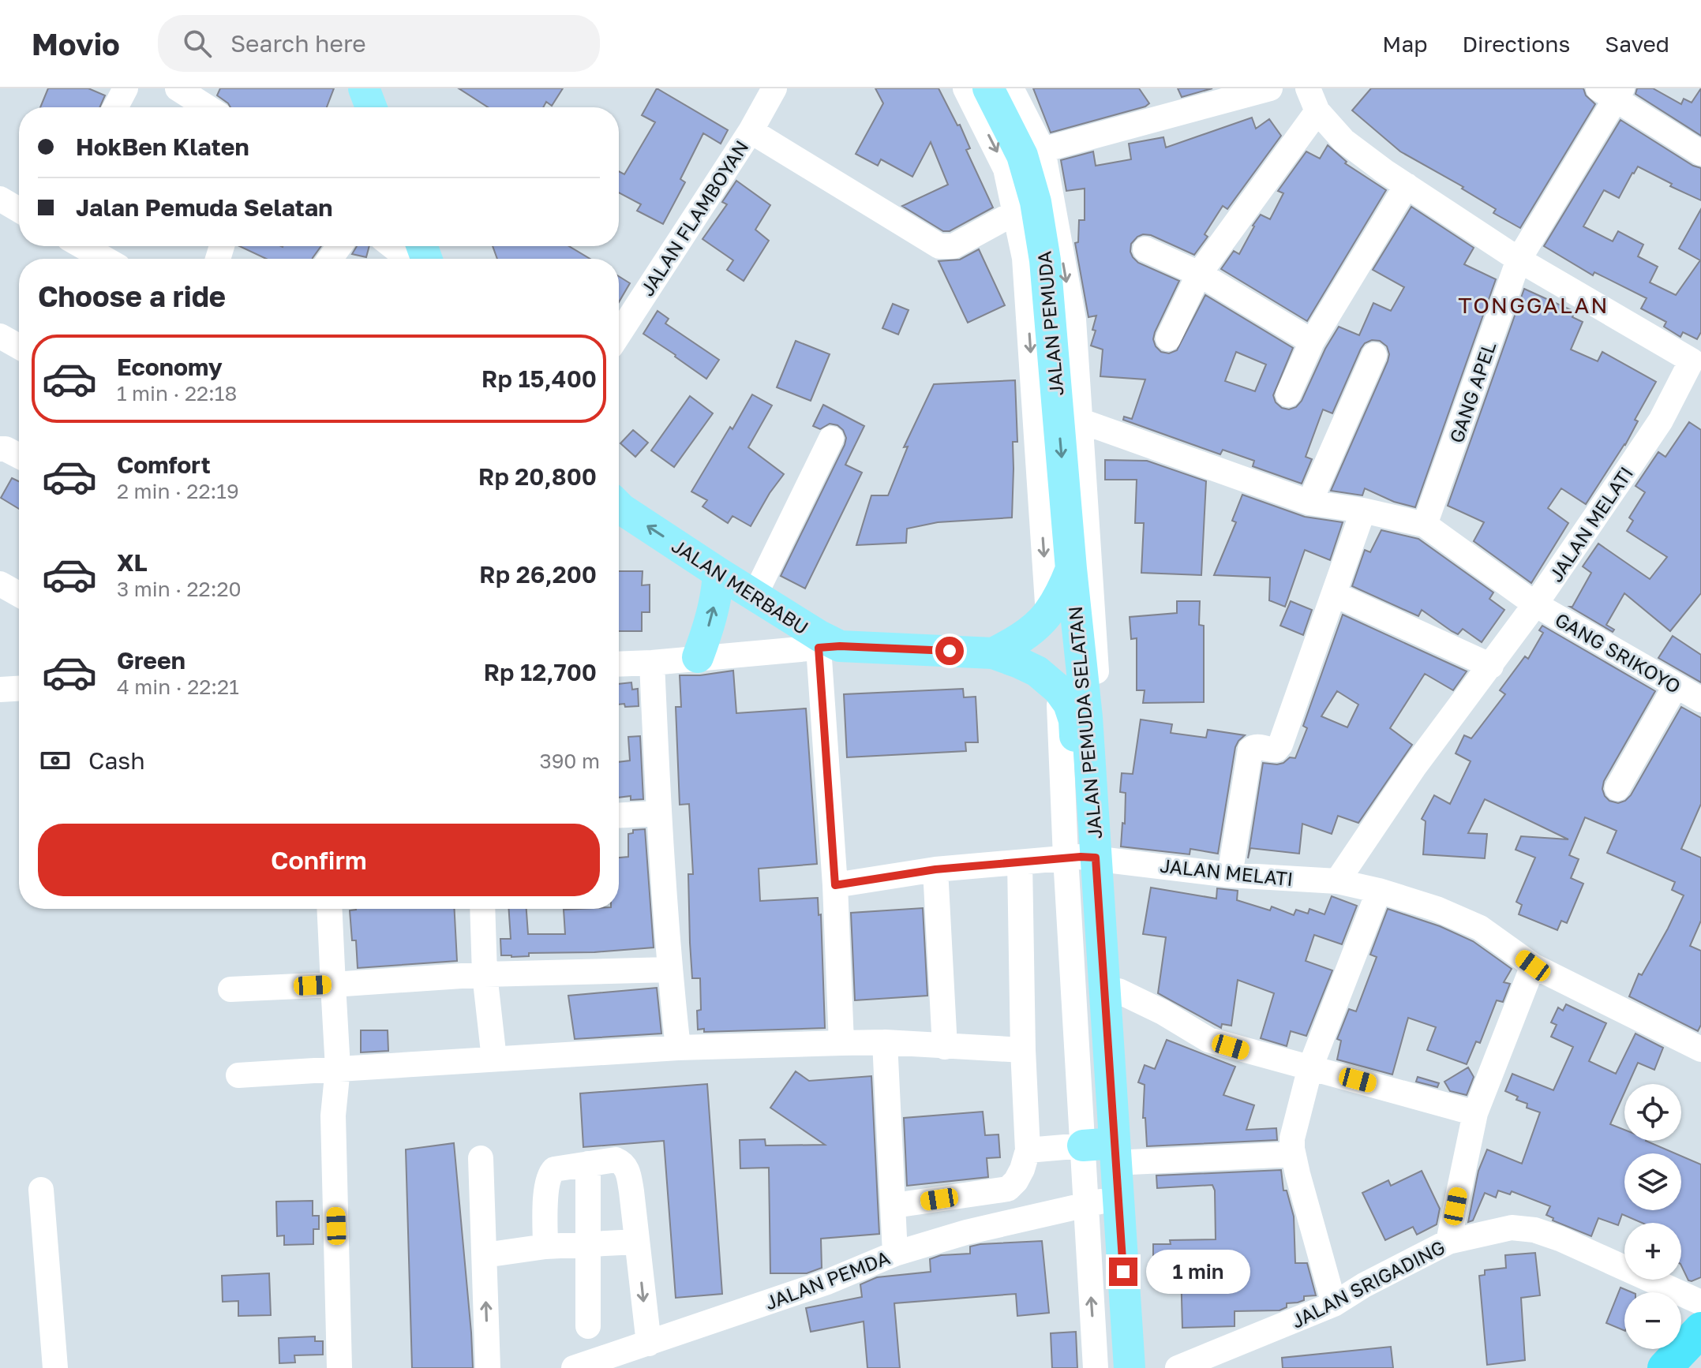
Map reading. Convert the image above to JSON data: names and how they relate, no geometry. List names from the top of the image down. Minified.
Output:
{"streets":{"main road":["JALAN PEMUDA","JALAN MERBABU","JALAN PEMUDA SELATAN"],"street":["JALAN FLAMBOYAN","GANG APEL","JALAN MELATI","GANG SRIKOYO","JALAN PEMDA","JALAN SRIGADING"]},"crossings":[["JALAN PEMUDA","JALAN PEMUDA SELATAN"],["GANG APEL","JALAN MELATI"],["GANG APEL","GANG SRIKOYO"],["JALAN MELATI","GANG SRIKOYO"],["JALAN MELATI","JALAN PEMUDA SELATAN"],["JALAN PEMUDA SELATAN","JALAN PEMDA"]],"districts":["TONGGALAN"],"page":{"header":"Movio","search":"Search here","nav":["Map","Directions","Saved"],"banner":["HokBen Klaten","Jalan Pemuda Selatan"],"heading":"Choose a ride","list":[{"name":"Economy","note":"1 min · 22:18","value":"Rp 15,400"},{"name":"Comfort","note":"2 min · 22:19","value":"Rp 20,800"},{"name":"XL","note":"3 min · 22:20","value":"Rp 26,200"},{"name":"Green","note":"4 min · 22:21","value":"Rp 12,700"}],"pay":["Cash","390 m"],"buttons":"Confirm","map_buttons":["+","−"],"bubble":"1 min"}}
